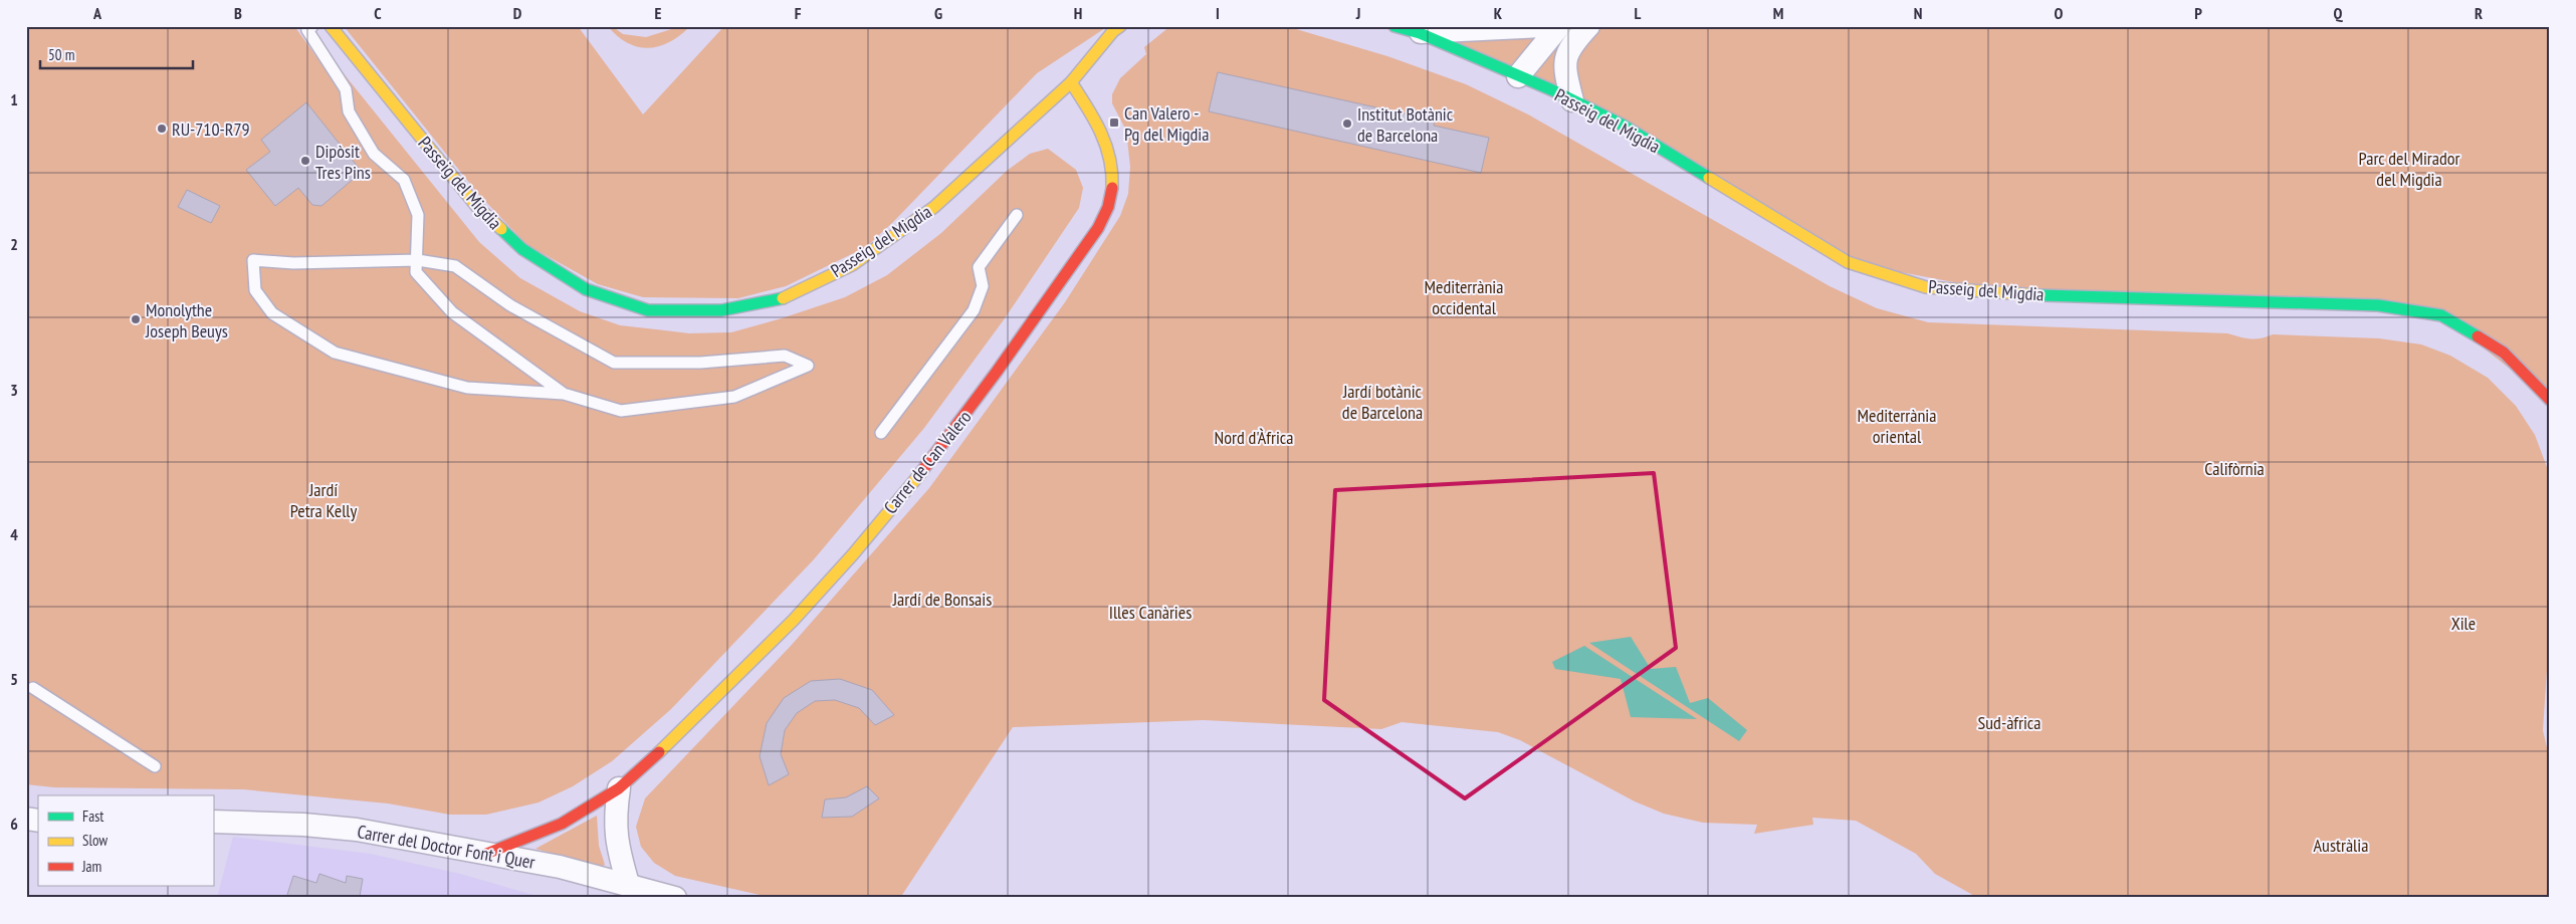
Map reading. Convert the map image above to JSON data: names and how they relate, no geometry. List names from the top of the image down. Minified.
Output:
{"streets":{"street":["Passeig del Migdia","Carrer de Can Valero","Carrer del Doctor Font i Quer"]},"crossings":[["Passeig del Migdia","Carrer de Can Valero"],["Carrer de Can Valero","Carrer del Doctor Font i Quer"]],"parks":["Parc del Mirador del Migdia","Mediterrània occidental","Jardí botànic de Barcelona","Mediterrània oriental","Nord d'Àfrica","Califòrnia","Jardí Petra Kelly","Jardí de Bonsais","Illes Canàries","Xile","Sud-àfrica","Austràlia"],"places":{"transit":["Can Valero - Pg del Migdia"],"other":["Institut Botànic de Barcelona","RU-710-R79","Dipòsit Tres Pins","Monolythe Joseph Beuys"]},"legend":["Fast","Slow","Jam"],"scale_bar":"50 m","grid":{"columns":["A","B","C","D","E","F","G","H","I","J","K","L","M","N","O","P","Q","R"],"rows":["1","2","3","4","5","6"]}}
